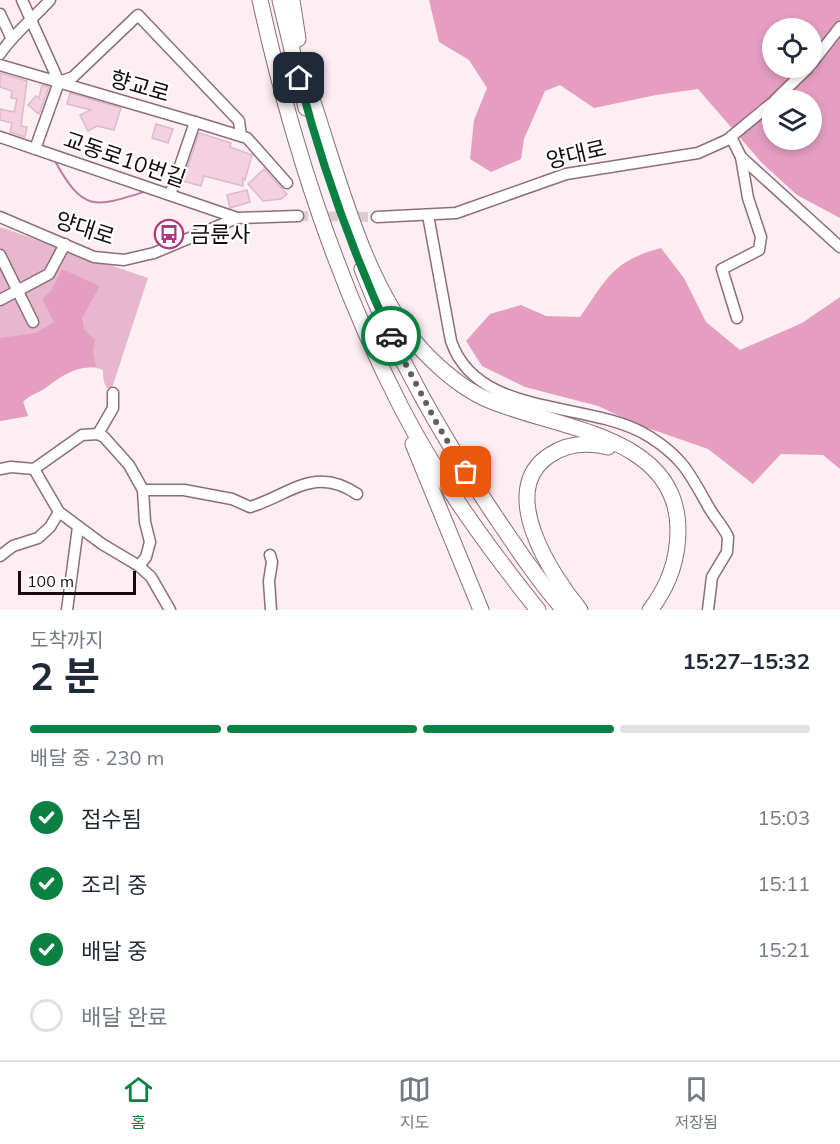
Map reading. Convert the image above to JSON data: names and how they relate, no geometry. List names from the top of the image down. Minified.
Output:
{"streets":{"street":["향교로","양대로","교동로10번길"]},"crossings":[["향교로","교동로10번길"],["양대로","교동로10번길"]],"places":{"bus stop":["금륜사"]},"scale_bar":"100 m","page":{"scale":"100 m","heading":["2 분","도착까지","15:27–15:32"],"bar":"배달 중 · 230 m","list":[["접수됨","15:03"],["조리 중","15:11"],["배달 중","15:21"],"배달 완료"],"tabs":["홈","지도","저장됨"]}}
